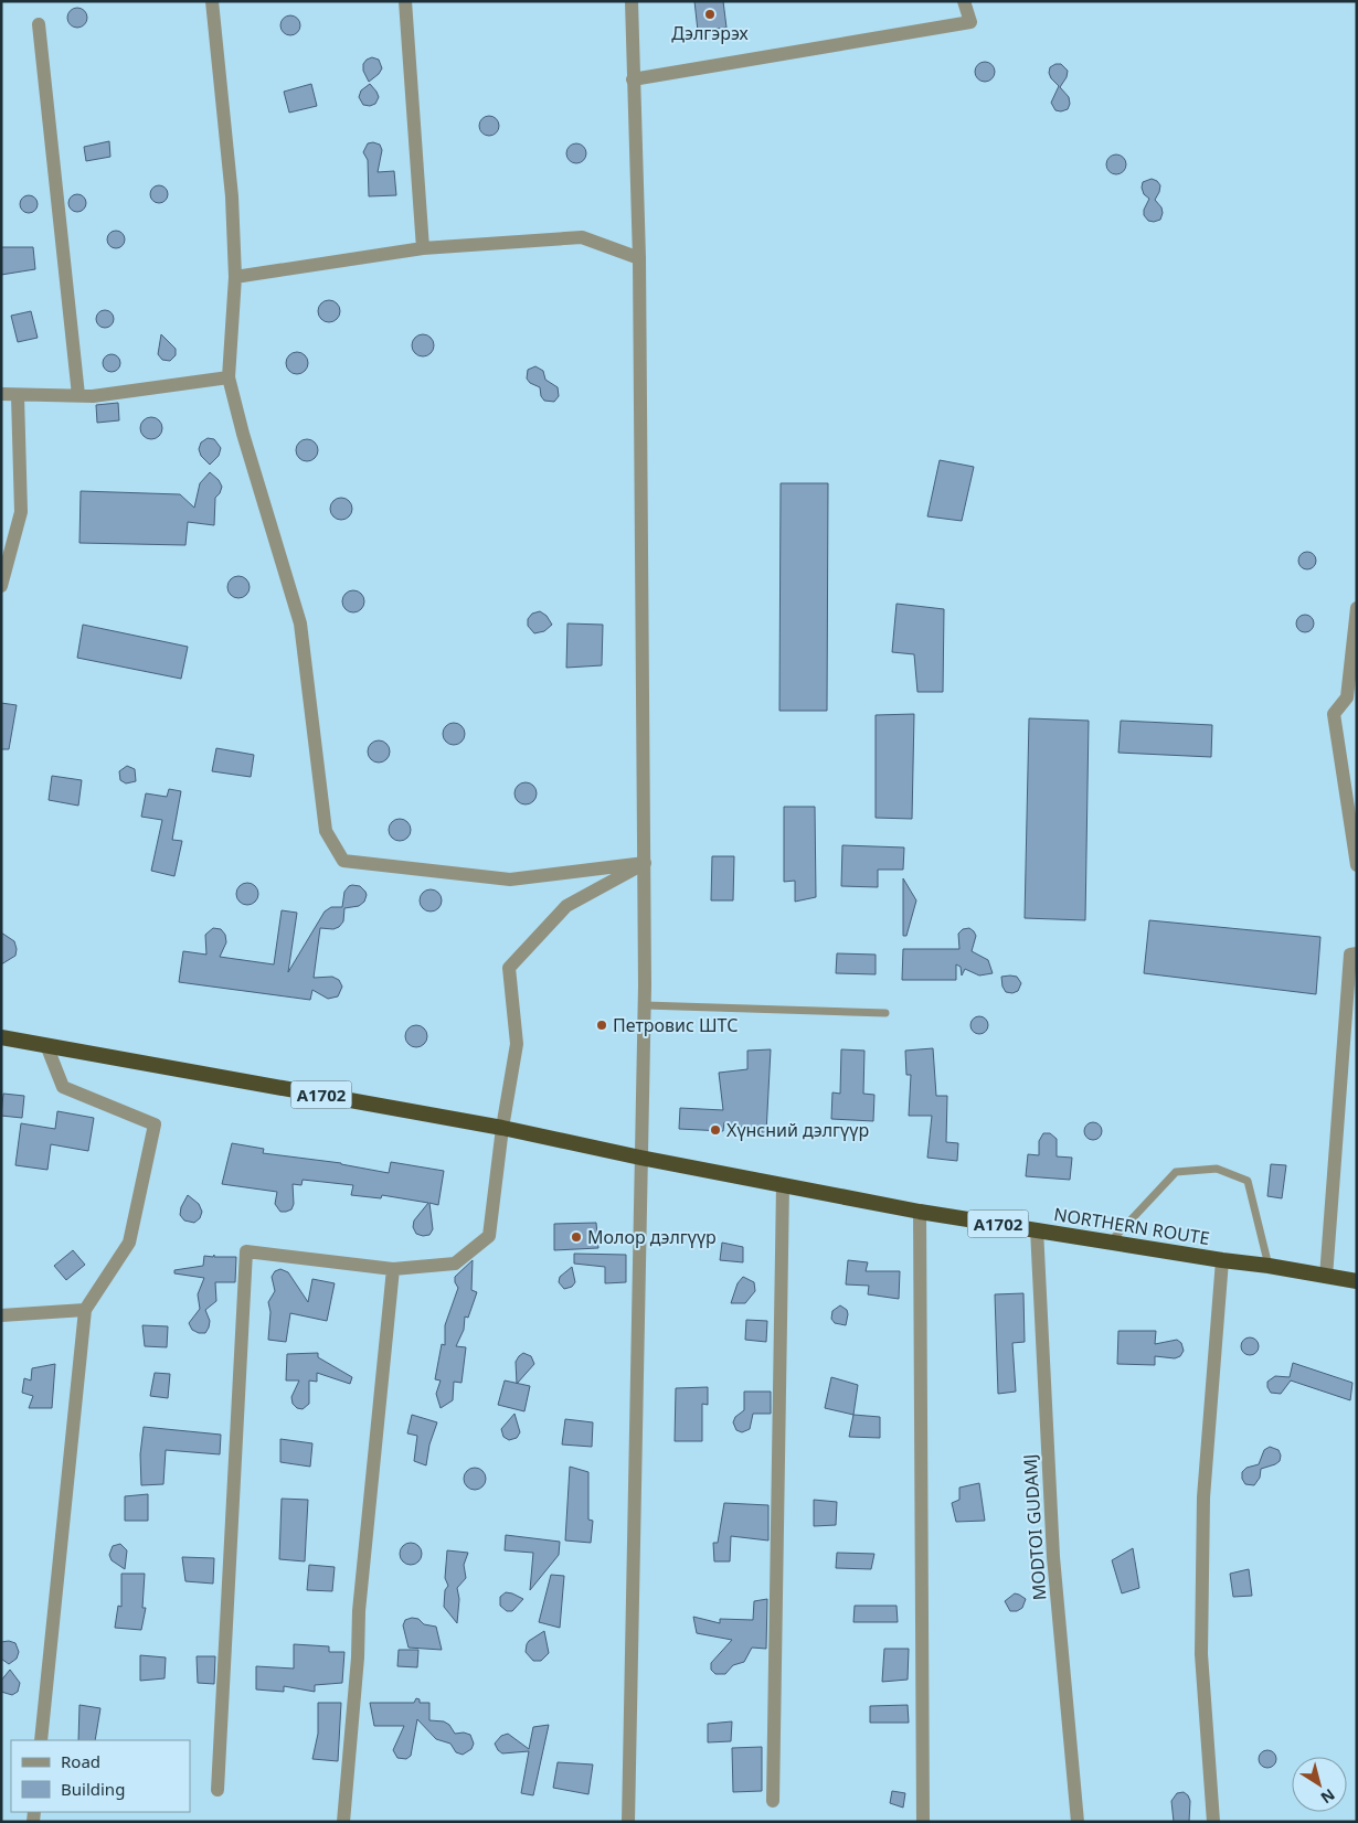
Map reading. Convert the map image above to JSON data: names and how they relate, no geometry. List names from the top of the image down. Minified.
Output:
{"streets":{"highway":["A1702","NORTHERN ROUTE"],"street":["MODTOI GUDAMJ"]},"crossings":[["A1702","NORTHERN ROUTE"],["NORTHERN ROUTE","MODTOI GUDAMJ"]],"places":["Дэлгэрэх","Петровис ШТС","Хүнсний дэлгүүр","Молор дэлгүүр"],"legend":["Road","Building"],"north":"bottom right"}
